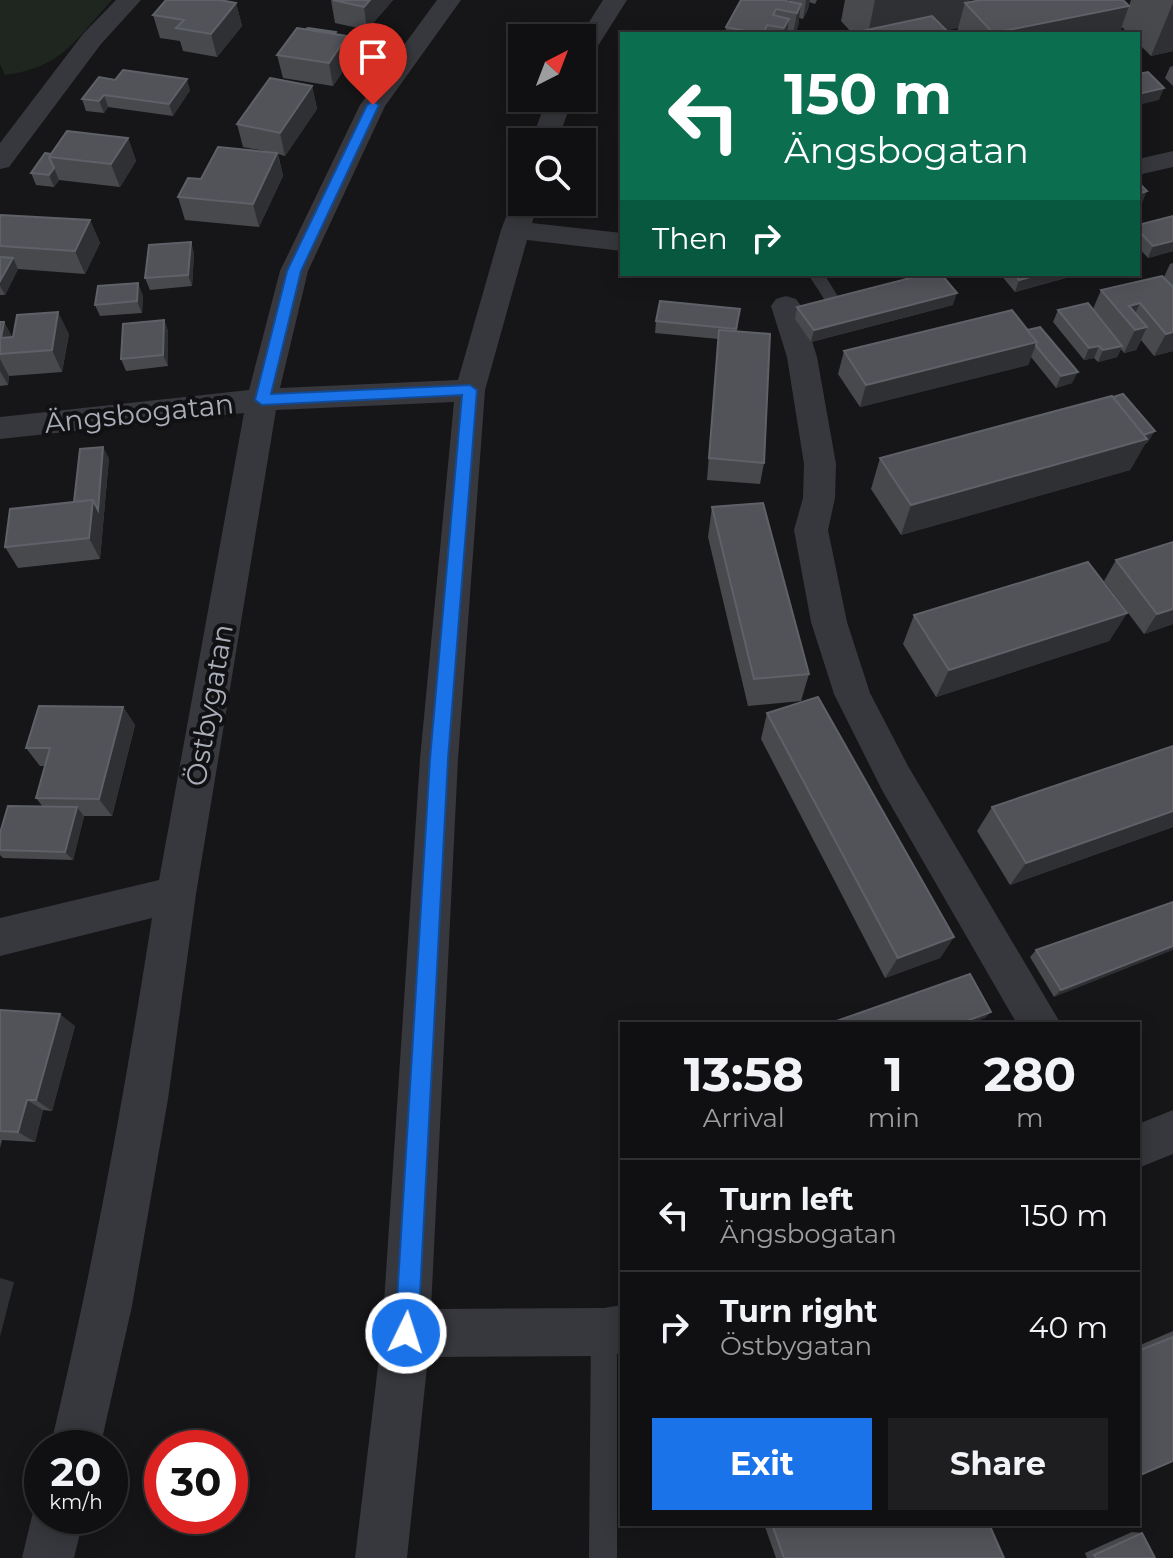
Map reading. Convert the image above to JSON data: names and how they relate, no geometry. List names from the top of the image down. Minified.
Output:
{"streets":{"street":["Ängsbogatan","Östbygatan"]},"crossings":[["Ängsbogatan","Östbygatan"]],"north":"top right","page":{"turn":["150 m","Ängsbogatan"],"then":"Then","eta":["13:58","Arrival","1","min","280","m"],"list":[{"name":"Turn left","note":"Ängsbogatan","value":"150 m"},{"name":"Turn right","note":"Östbygatan","value":"40 m"}],"buttons":["Exit","Share"],"speed":"20 km/h","limit":"30"}}
